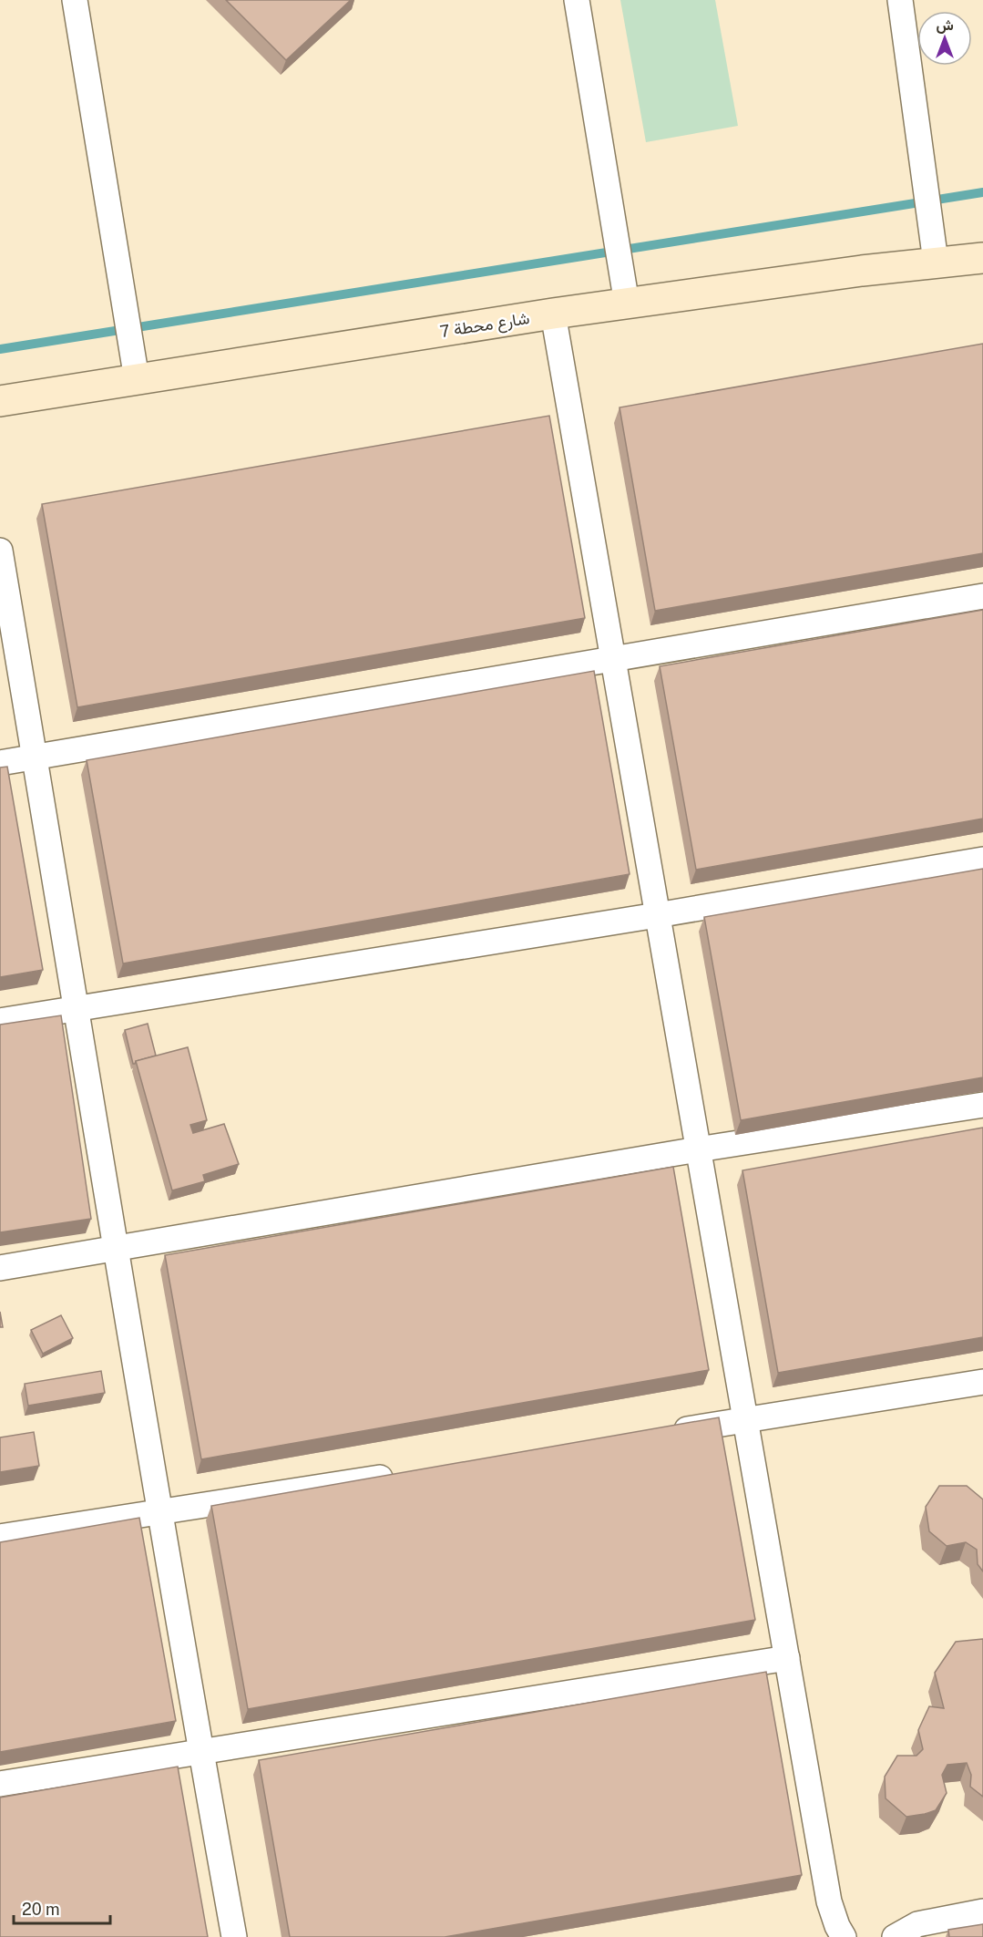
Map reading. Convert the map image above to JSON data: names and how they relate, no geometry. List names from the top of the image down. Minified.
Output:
{"streets":{"street":["شارع محطة 7"]},"scale_bar":"20 m","north":"top"}
